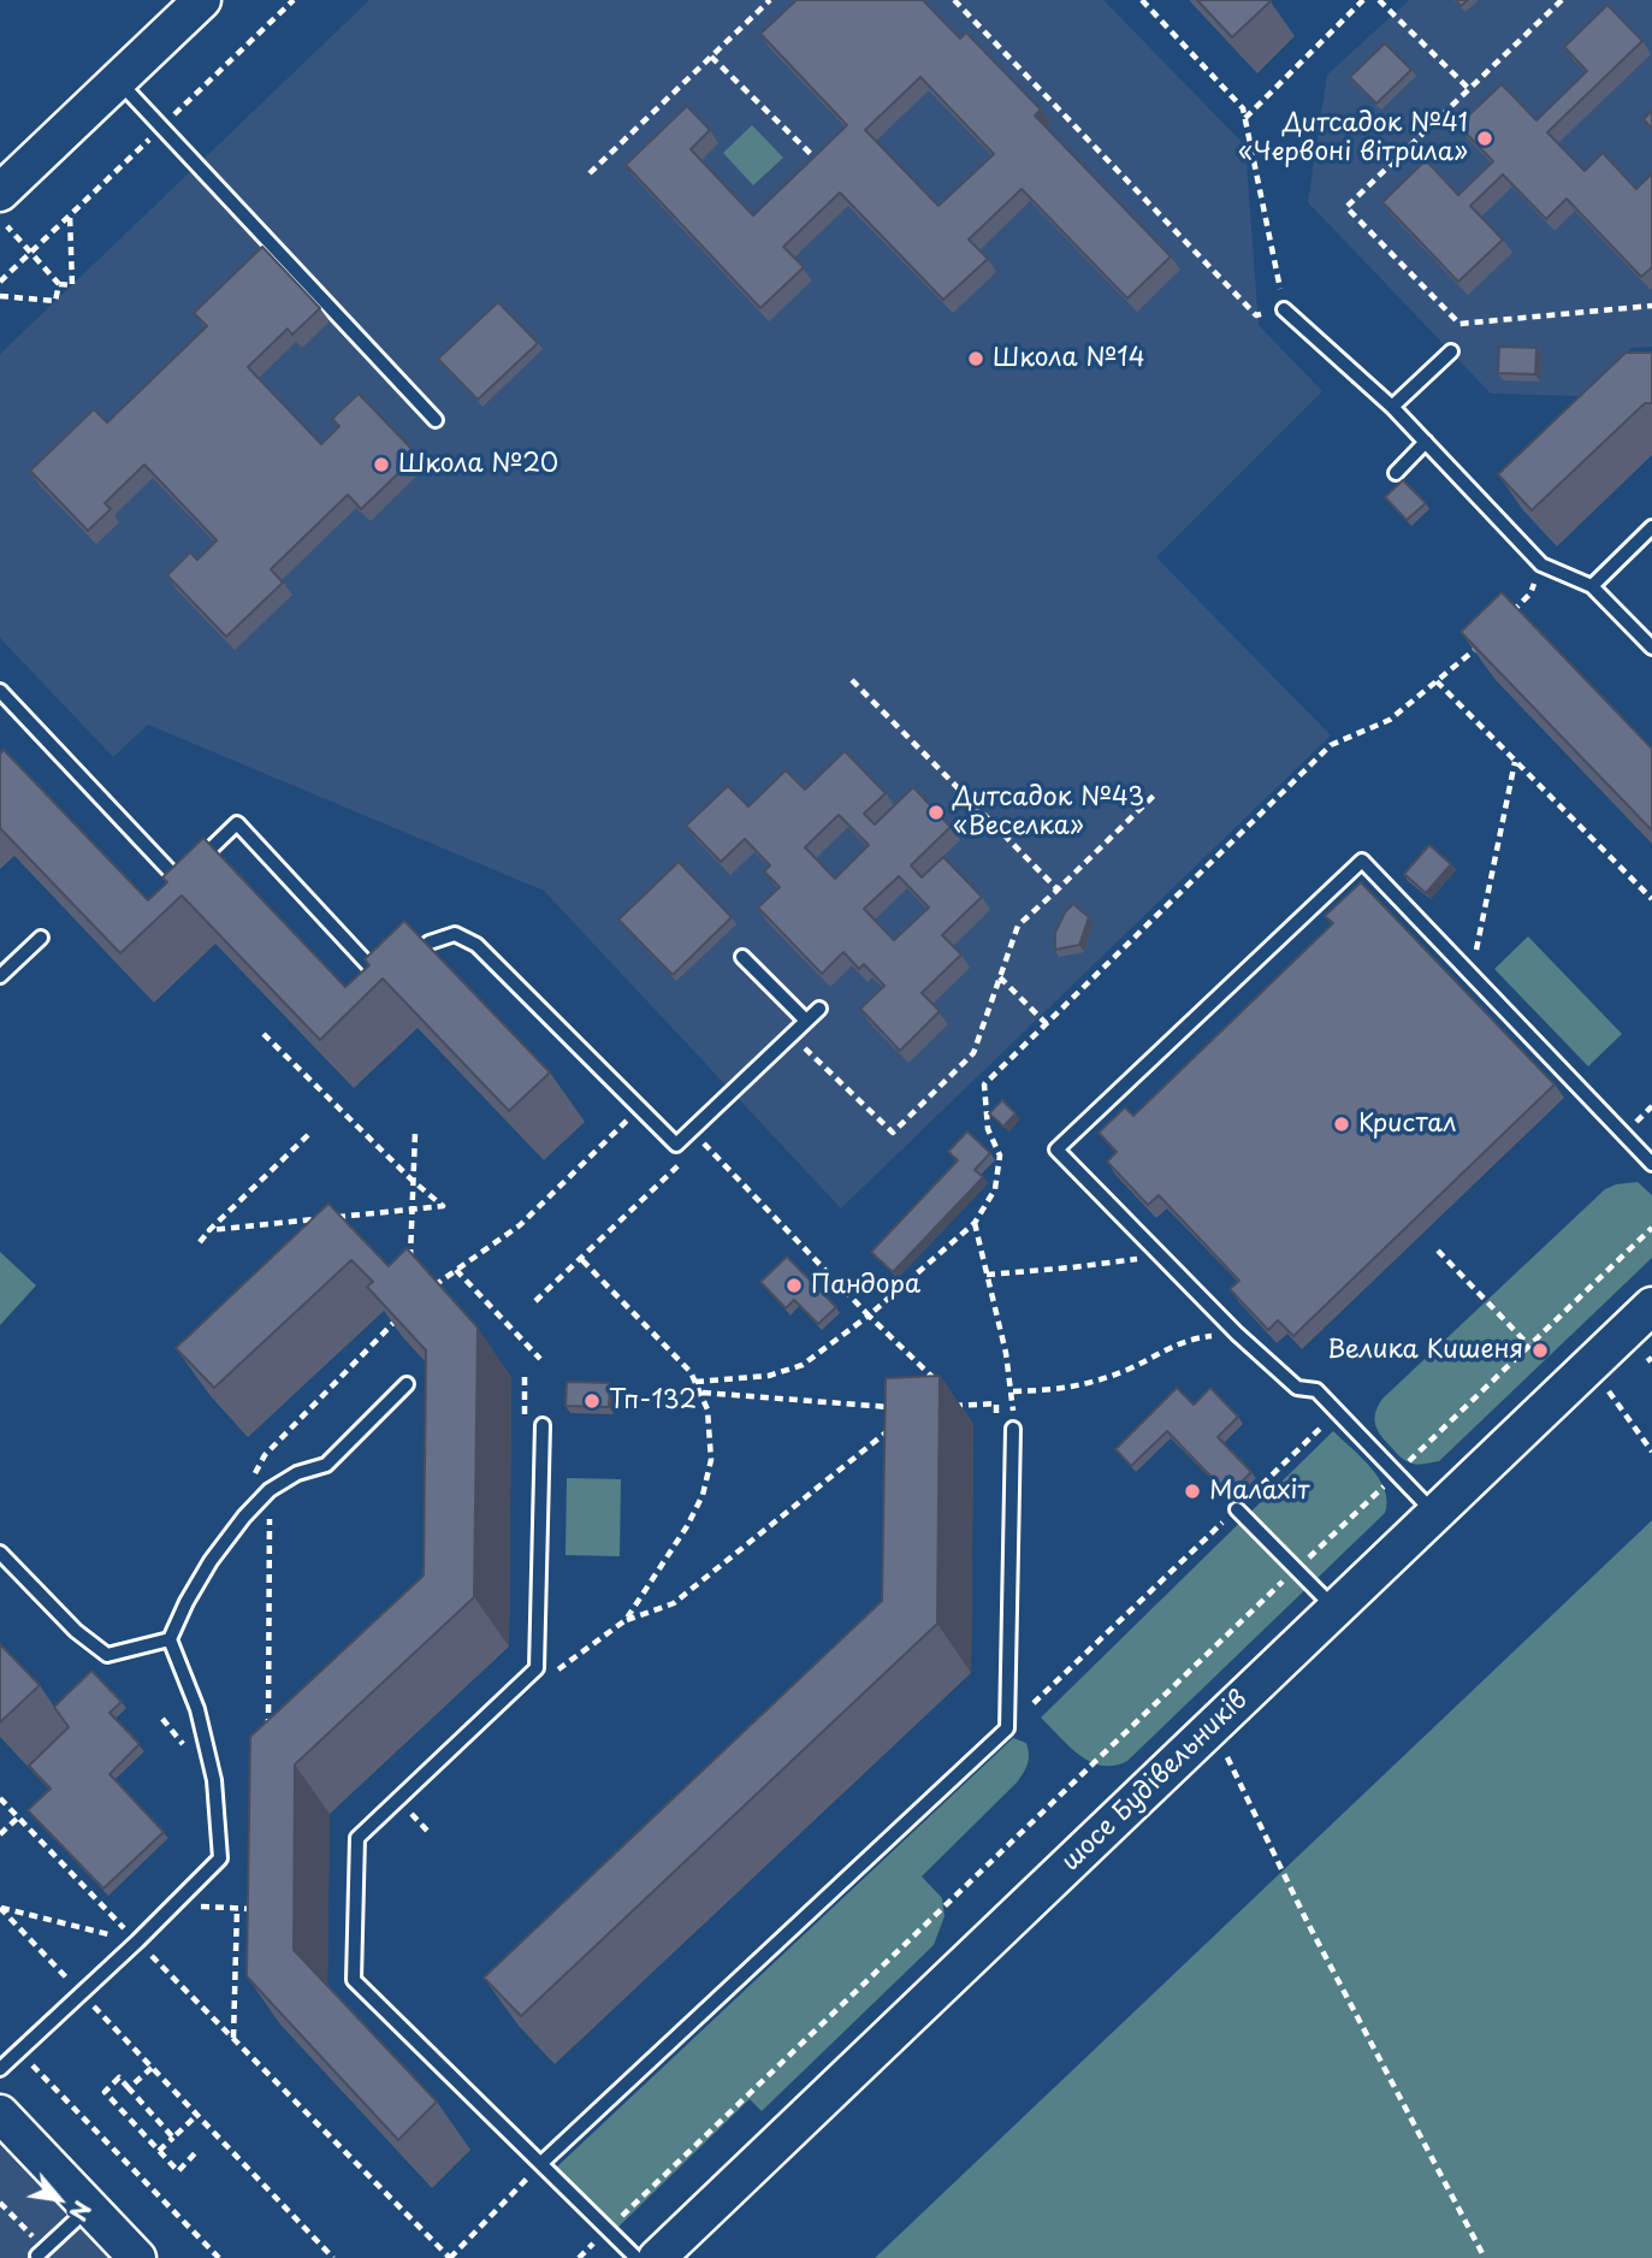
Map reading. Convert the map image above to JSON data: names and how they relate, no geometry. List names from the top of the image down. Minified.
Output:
{"streets":{"main road":["шосе Будівельників"]},"places":["Дитсадок №41 «Червоні вітрила»","Школа №14","Школа №20","Дитсадок №43 «Веселка»","Кристал","Пандора","Велика Кишеня","Тп-132","Малахіт"],"north":"bottom right"}
